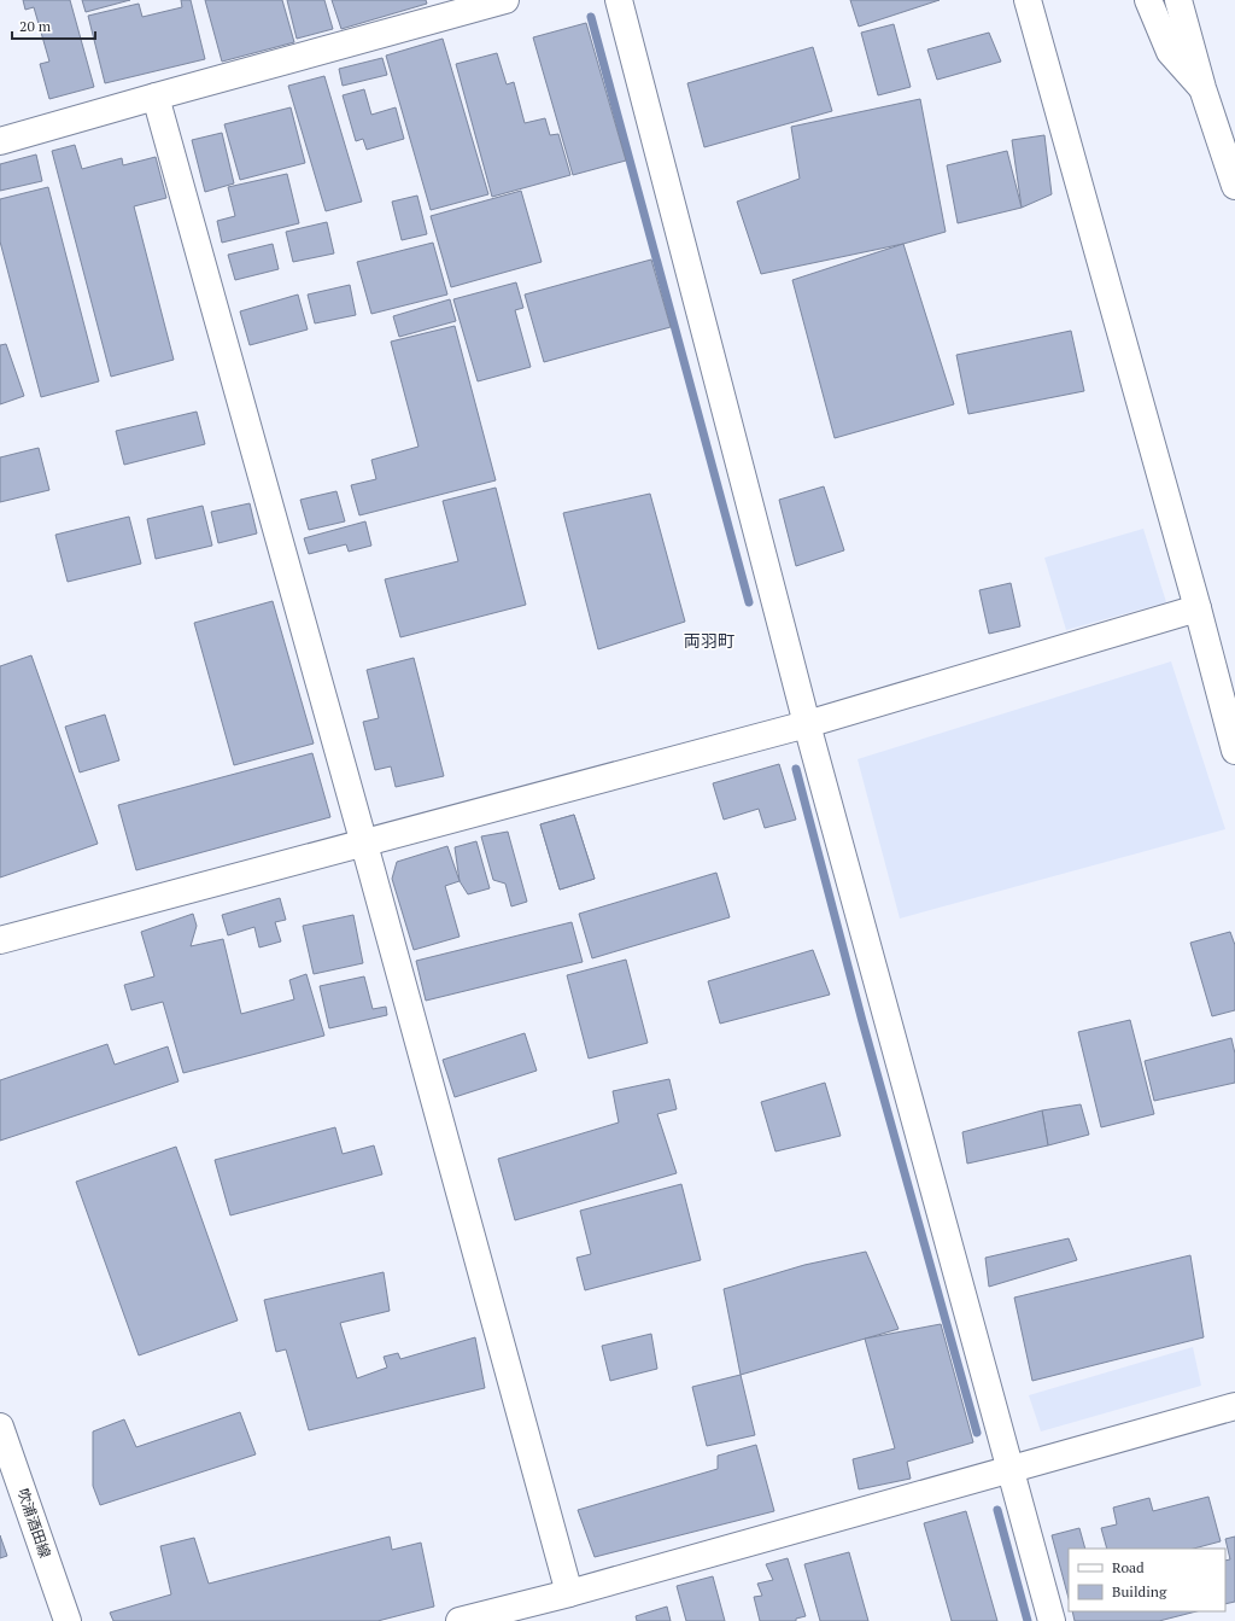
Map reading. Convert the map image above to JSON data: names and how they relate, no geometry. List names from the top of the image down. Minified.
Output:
{"streets":{"street":["吹浦酒田線"]},"districts":["両羽町"],"legend":["Road","Building"],"scale_bar":"20 m"}
